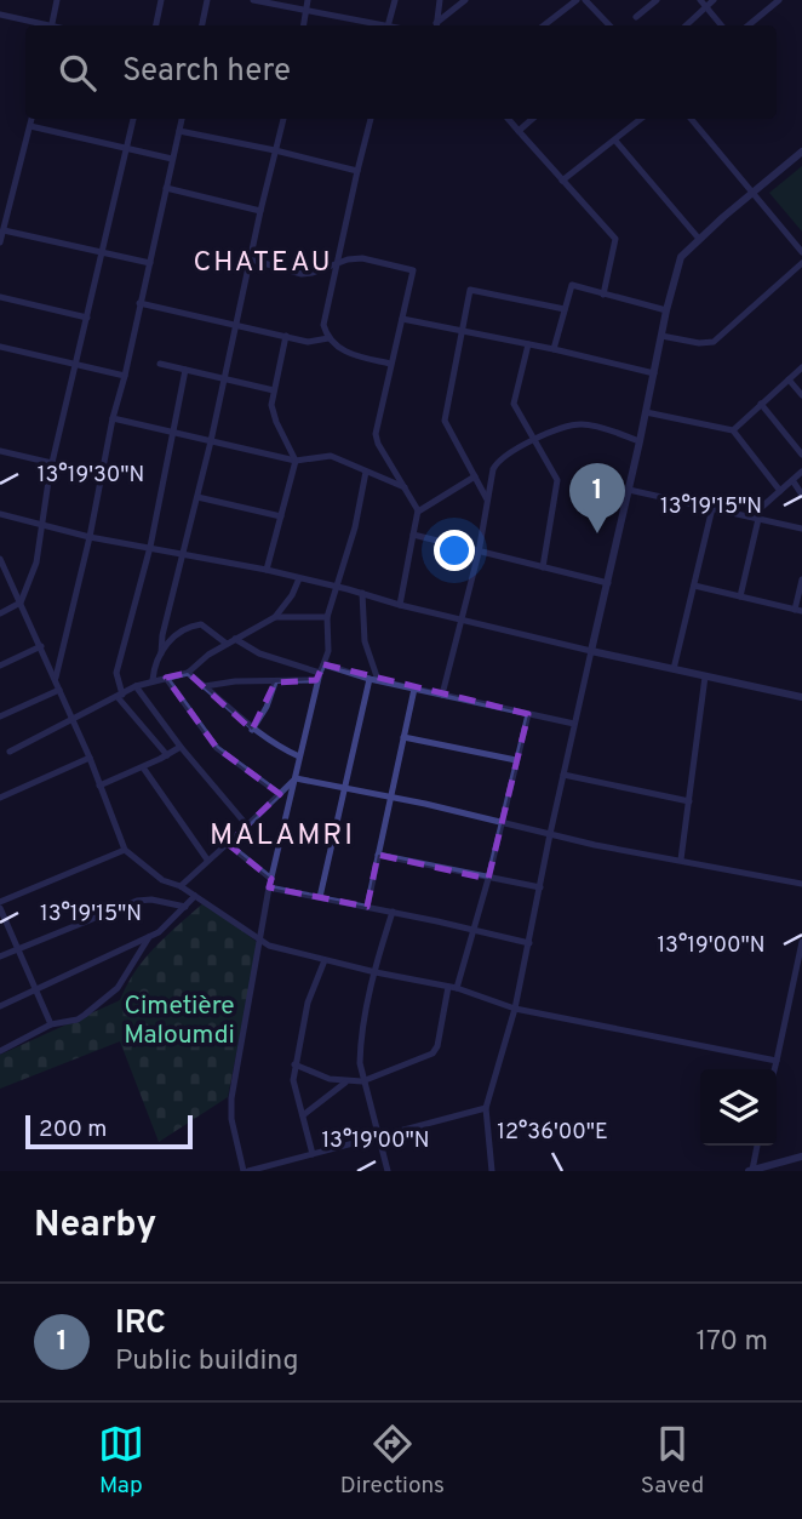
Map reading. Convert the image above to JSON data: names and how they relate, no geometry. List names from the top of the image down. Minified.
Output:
{"districts":["CHATEAU","MALAMRI"],"parks":["Cimetière Maloumdi"],"scale_bar":"200 m","page":{"search":"Search here","pins":"1","scale":"200 m","heading":"Nearby","list":[{"mark":"1","name":"IRC","note":"Public building","value":"170 m"}],"nav":["Map","Directions","Saved"]},"coordinates":["13°19'30\"N","13°19'15\"N","13°19'00\"N","12°36'00\"E"]}
